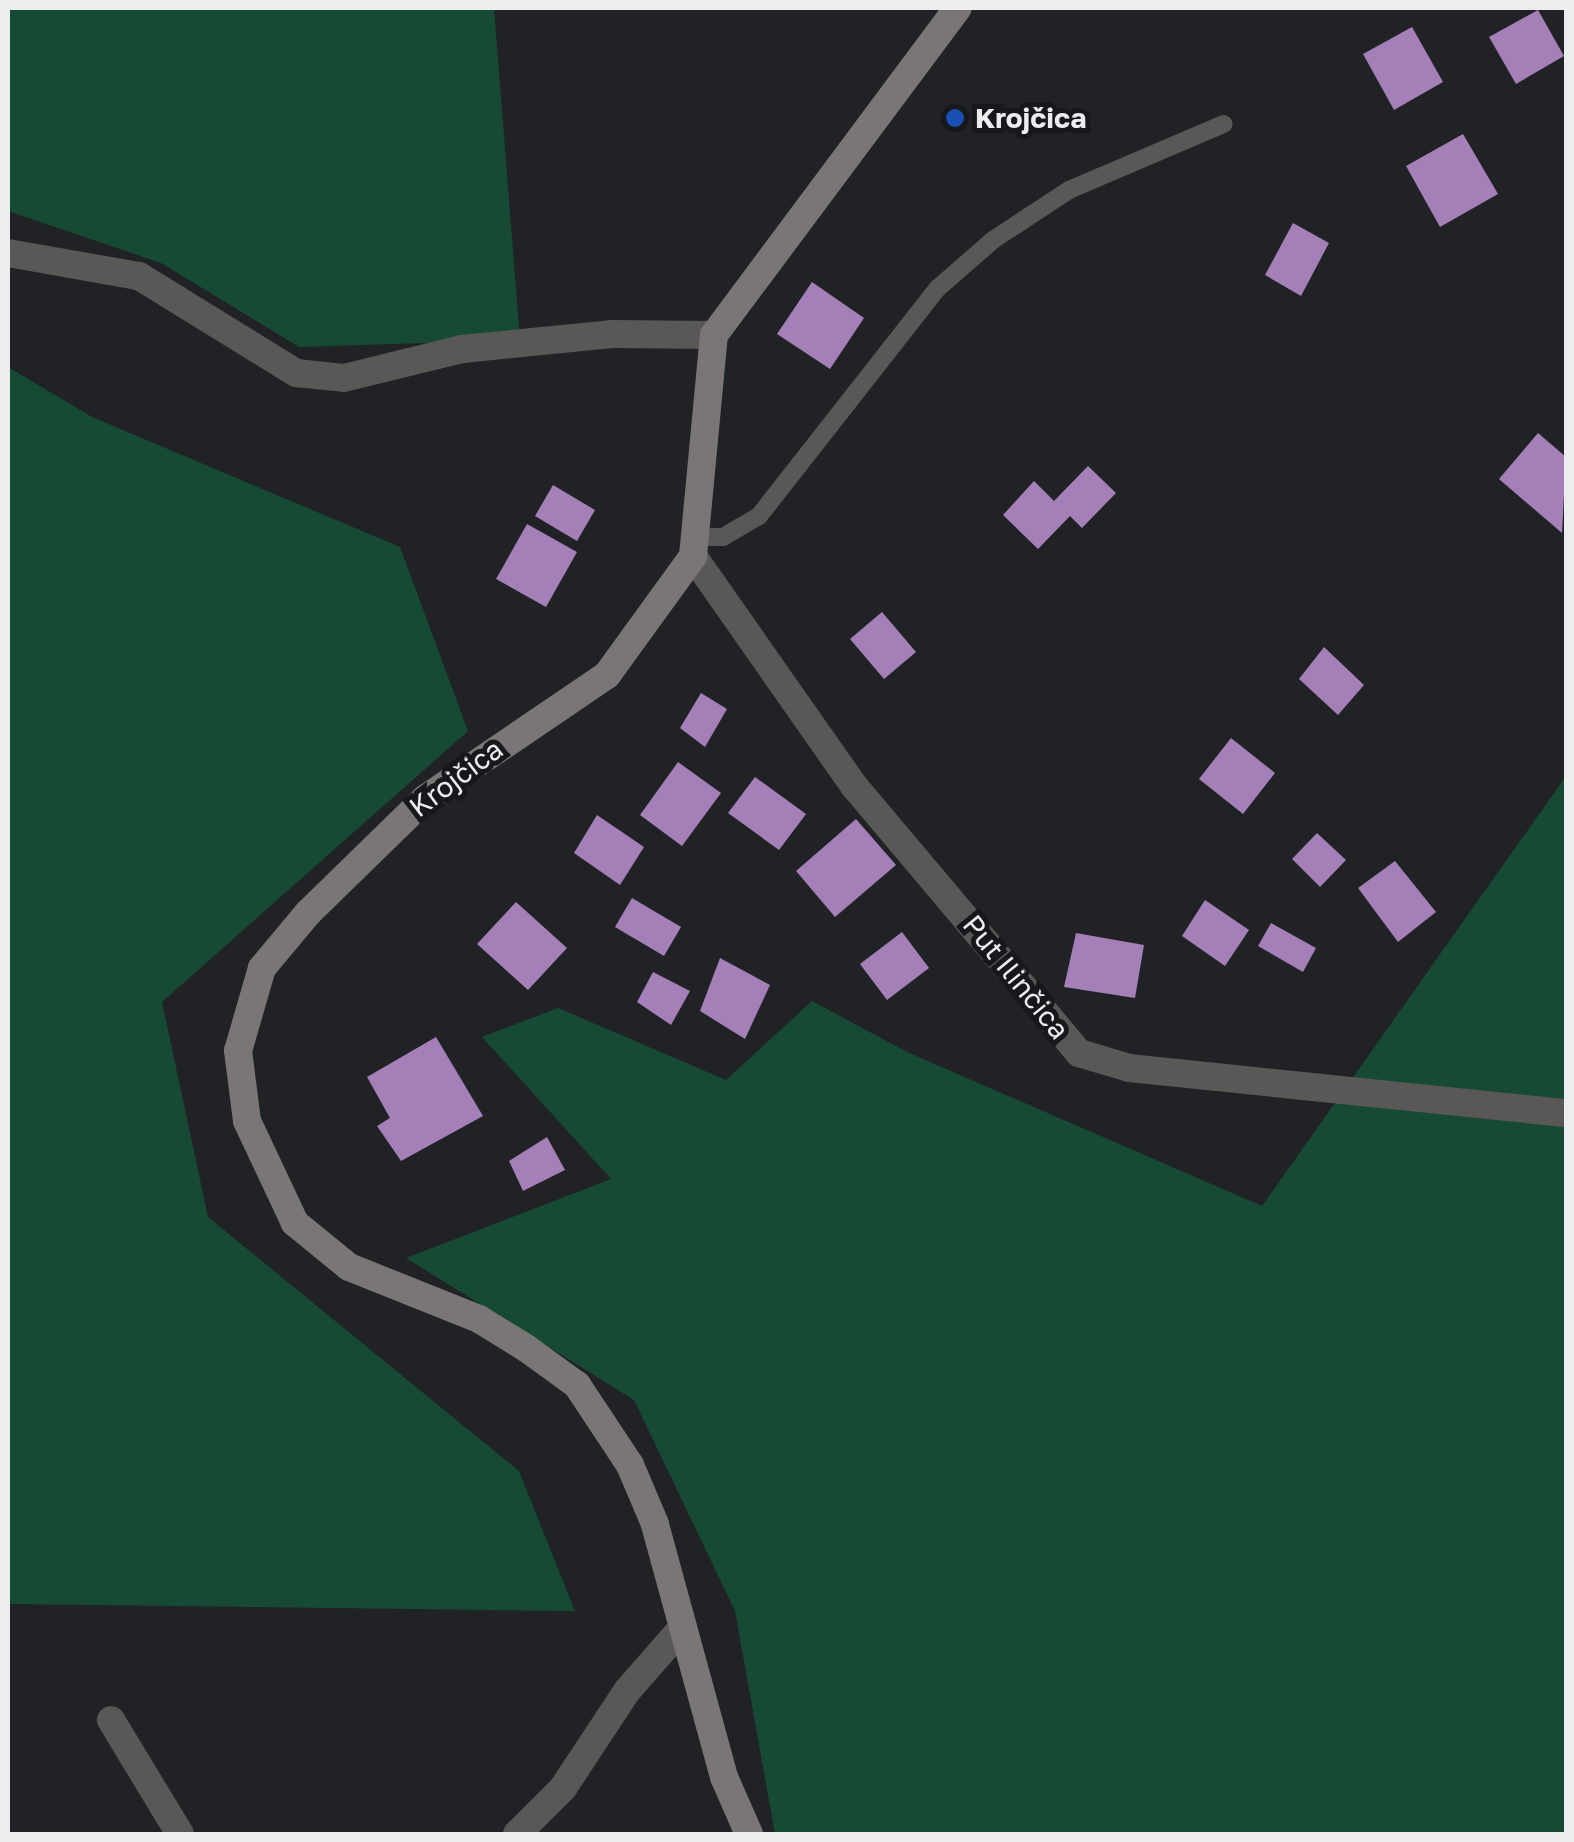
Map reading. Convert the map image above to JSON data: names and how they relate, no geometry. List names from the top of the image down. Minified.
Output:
{"streets":{"main road":["Krojčica"],"street":["Put Ilinčica"]},"crossings":[["Krojčica","Put Ilinčica"]],"places":["Krojčica"]}
